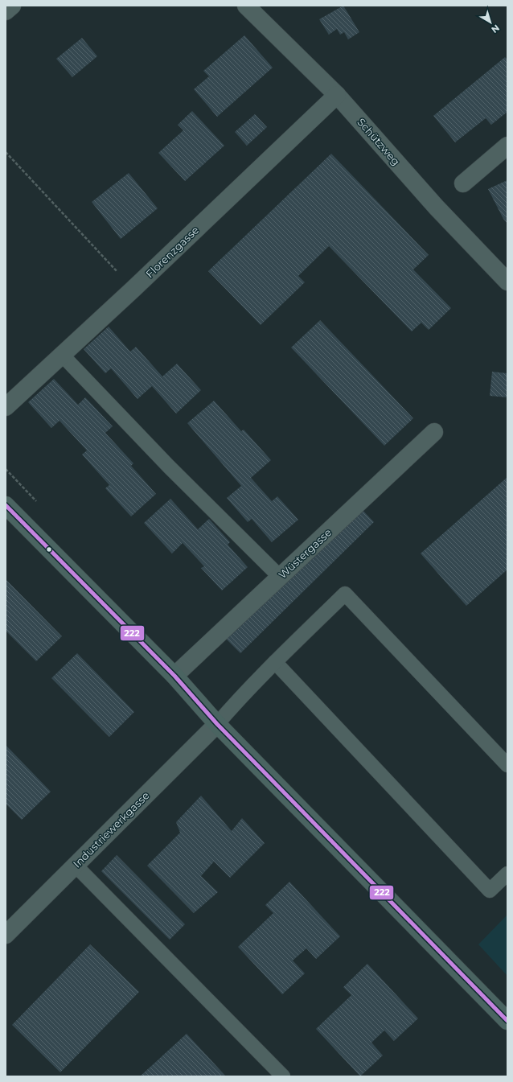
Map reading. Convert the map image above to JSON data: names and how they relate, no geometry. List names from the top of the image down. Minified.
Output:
{"streets":{"street":["Schützweg","Florenzgasse","Wüstergasse","Industriewerkgasse"]},"crossings":[["Schützweg","Florenzgasse"]],"lines":["transit line 222"],"north":"bottom right"}
